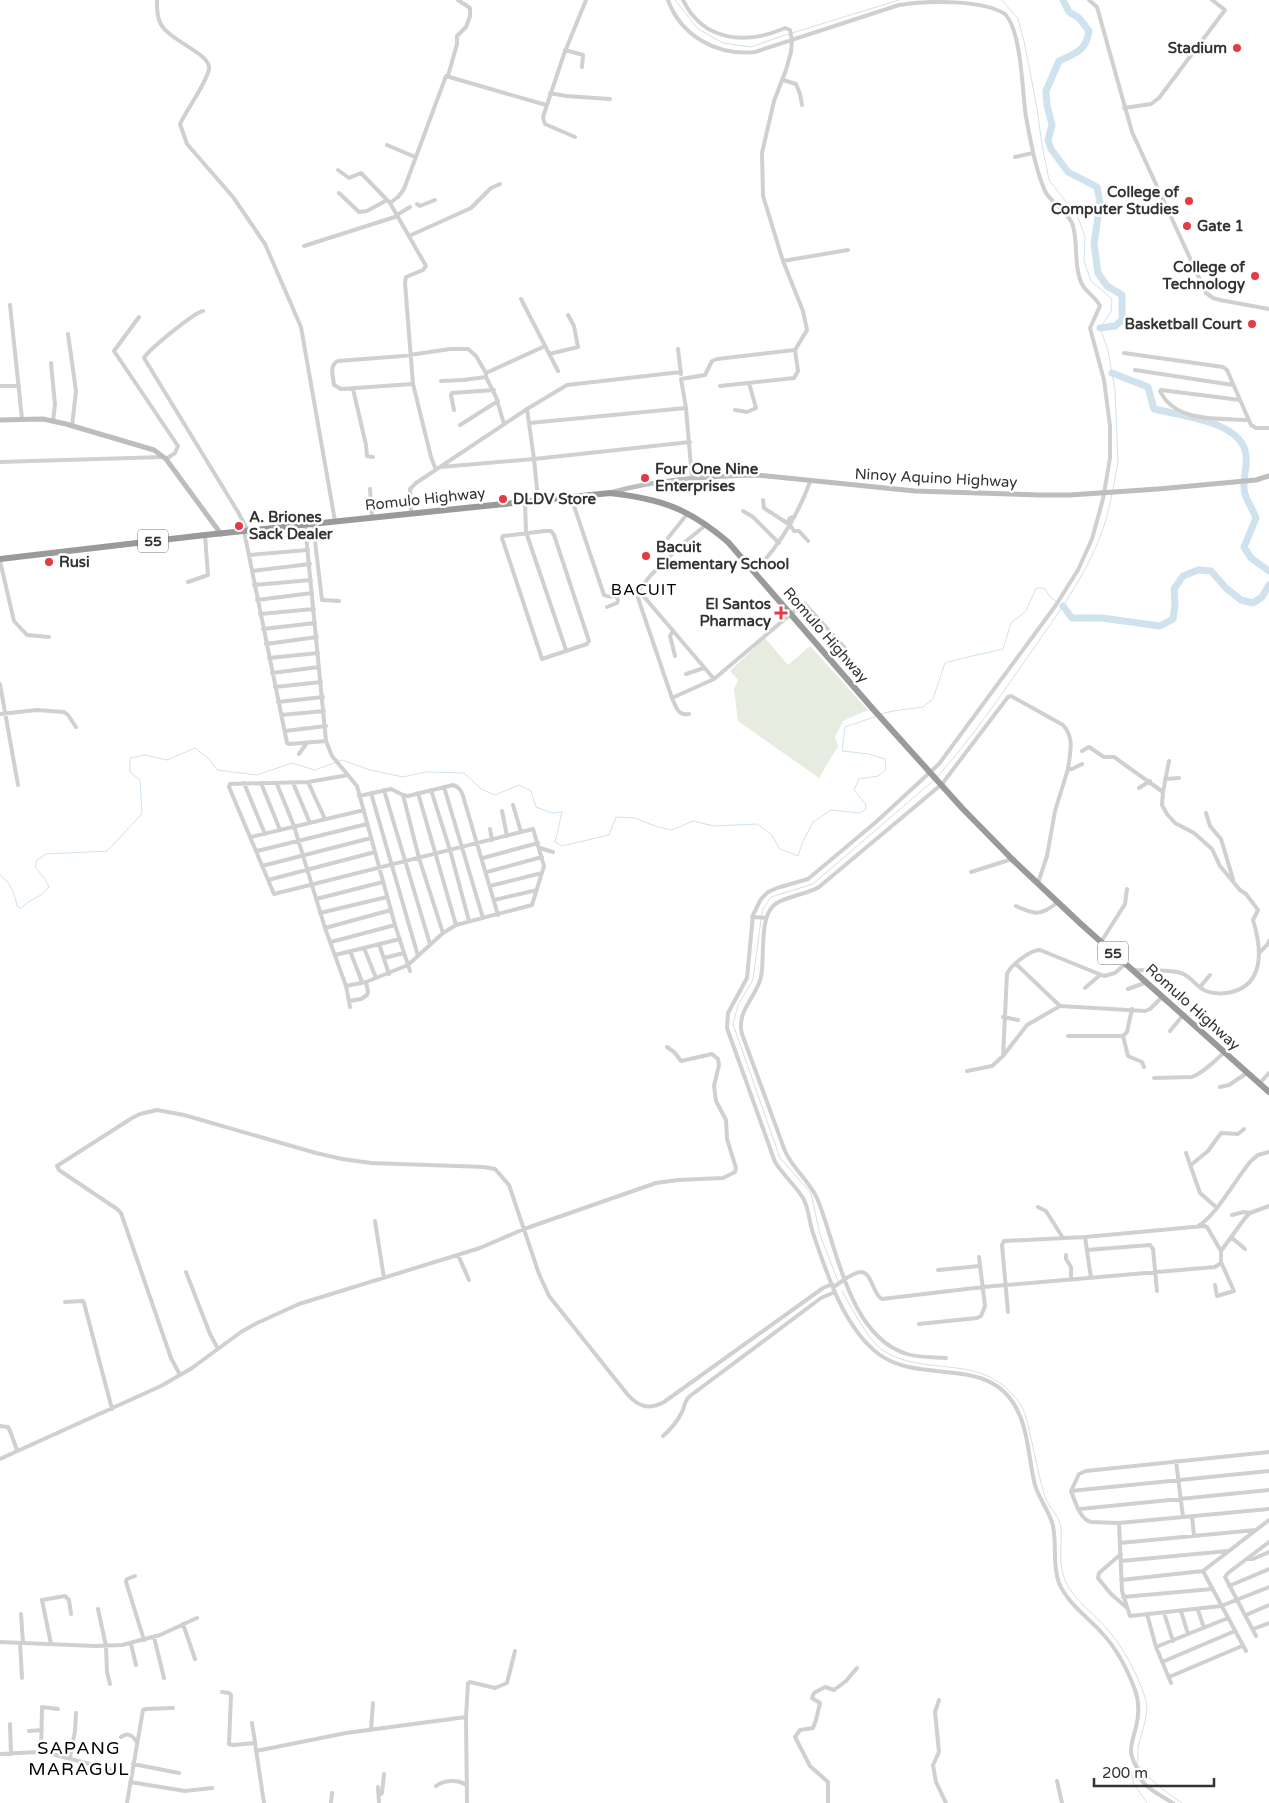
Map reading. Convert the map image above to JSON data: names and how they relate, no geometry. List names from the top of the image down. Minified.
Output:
{"streets":{"highway":["Romulo Highway","55"],"main road":["Ninoy Aquino Highway"]},"crossings":[["Ninoy Aquino Highway","Romulo Highway"]],"districts":["BACUIT","SAPANG MARAGUL"],"places":{"other":["Stadium","College of Computer Studies","Gate 1","College of Technology","Basketball Court","Four One Nine Enterprises","DLDV Store","A. Briones Sack Dealer","Bacuit Elementary School","Rusi"],"health":["El Santos Pharmacy"]},"scale_bar":"200 m"}
